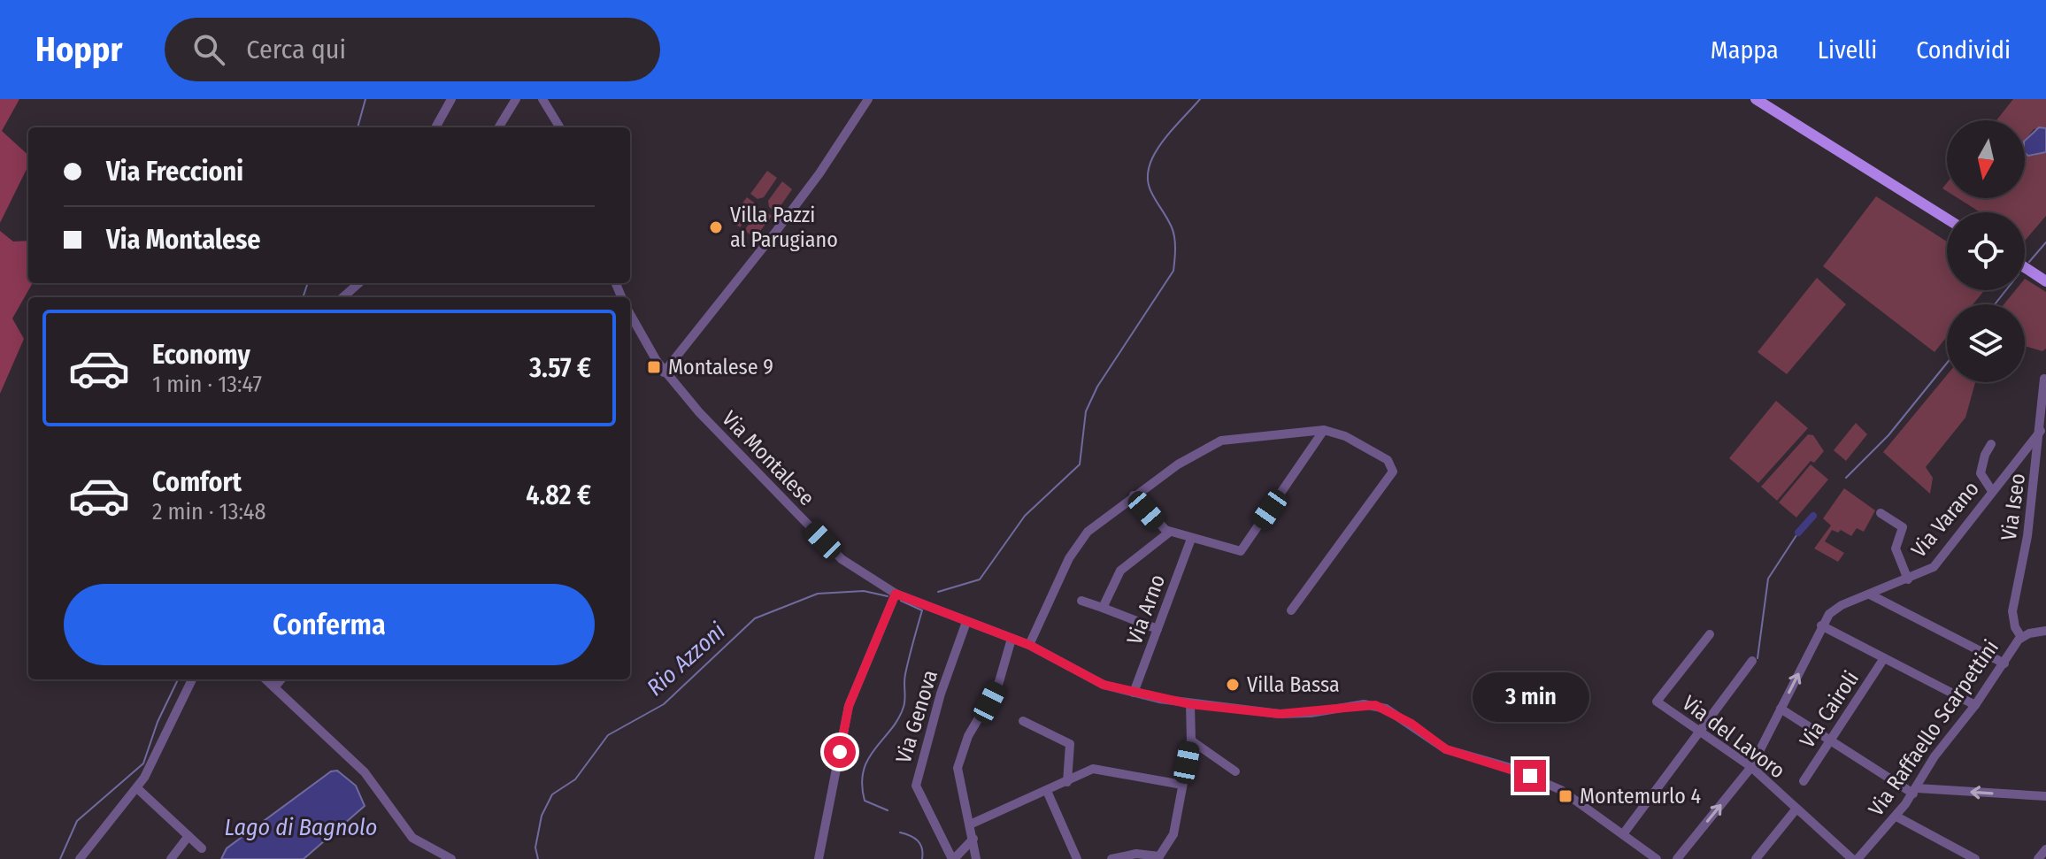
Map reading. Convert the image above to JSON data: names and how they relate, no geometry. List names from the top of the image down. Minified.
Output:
{"streets":{"street":["Via Montalese","Via Iseo","Via Varano","Via Arno","Via Cairoli","Via Genova","Via Raffaello Scarpettini","Via del Lavoro"]},"crossings":[["Via Montalese","Via Arno"],["Via Montalese","Via Genova"],["Via Iseo","Via Varano"],["Via Iseo","Via Raffaello Scarpettini"]],"water":["Rio Azzoni","Lago di Bagnolo"],"places":{"other":["Villa Pazzi al Parugiano","Villa Bassa"],"transit":["Montalese 9","Montemurlo 4"]},"north":"bottom","page":{"header":"Hoppr","search":"Cerca qui","nav":["Mappa","Livelli","Condividi"],"banner":["Via Freccioni","Via Montalese"],"list":[{"name":"Economy","note":"1 min · 13:47","value":"3.57 €"},{"name":"Comfort","note":"2 min · 13:48","value":"4.82 €"}],"buttons":"Conferma","bubble":"3 min"}}
